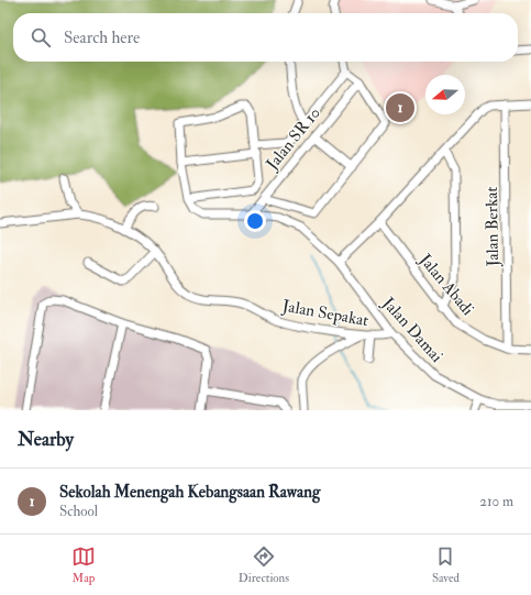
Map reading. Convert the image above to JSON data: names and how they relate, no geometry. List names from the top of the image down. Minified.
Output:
{"streets":{"street":["Jalan SR 10","Jalan Berkat","Jalan Abadi","Jalan Sepakat","Jalan Damai"]},"crossings":[["Jalan SR 10","Jalan Damai"],["Jalan Berkat","Jalan Abadi"],["Jalan Sepakat","Jalan Damai"]],"north":"left","page":{"search":"Search here","pins":"1","heading":"Nearby","list":[{"mark":"1","name":"Sekolah Menengah Kebangsaan Rawang","note":"School","value":"210 m"}],"nav":["Map","Directions","Saved"]}}
